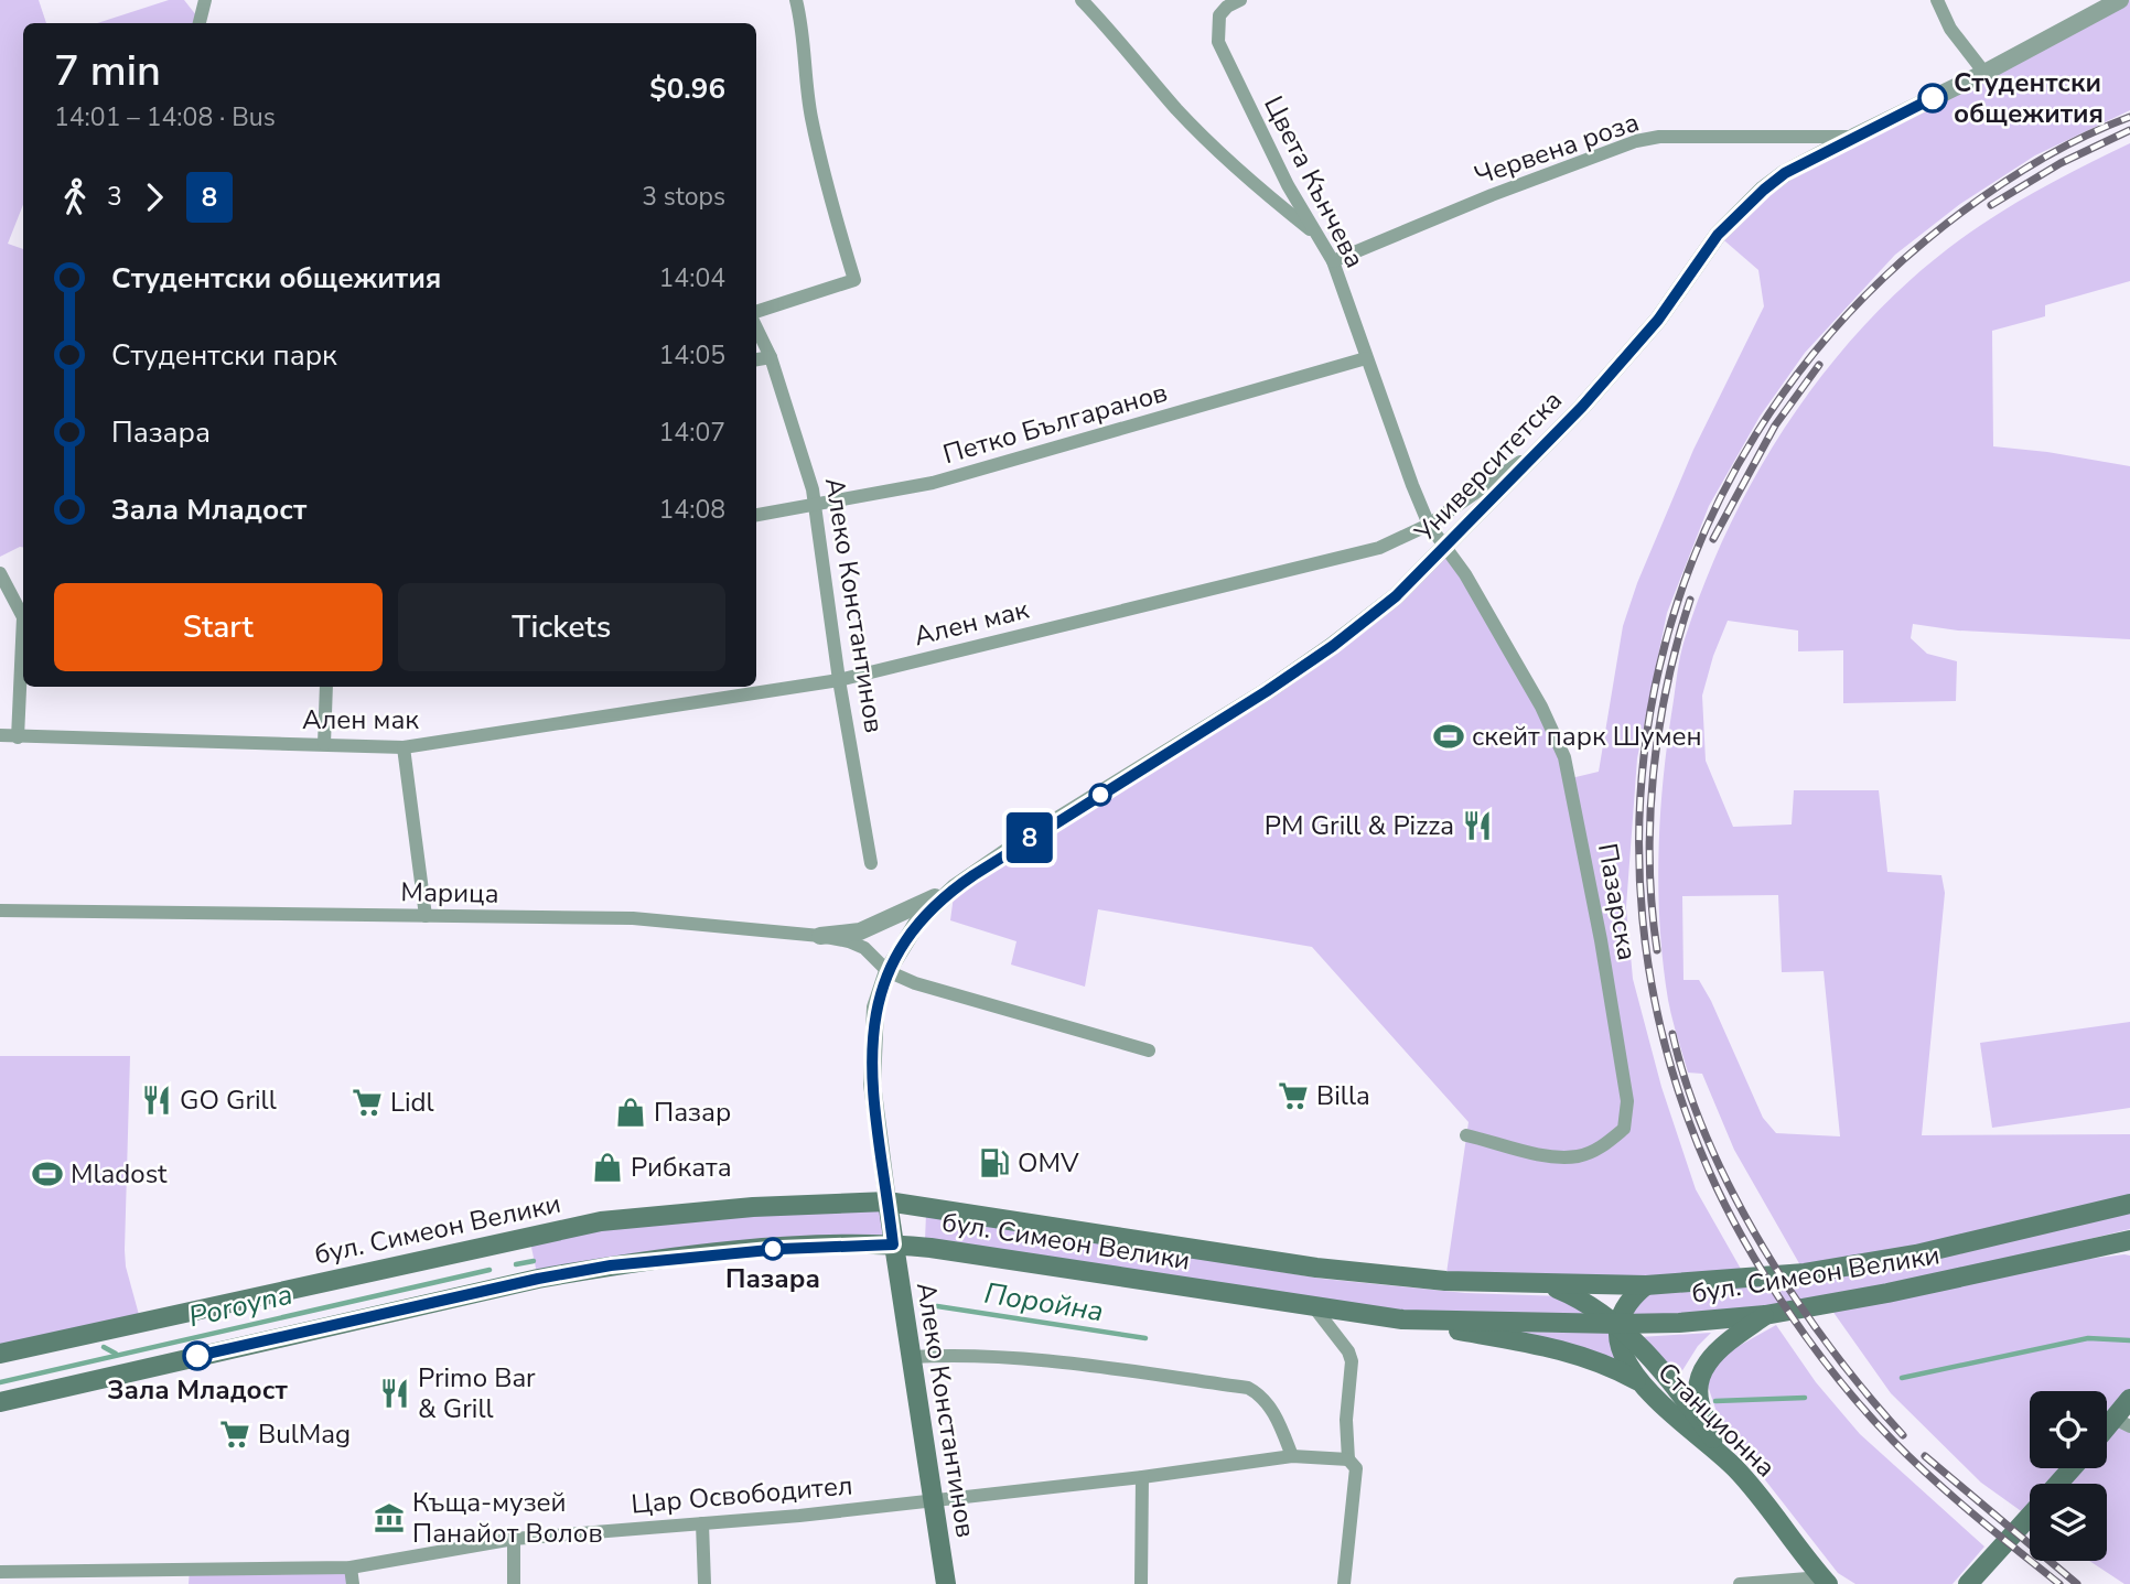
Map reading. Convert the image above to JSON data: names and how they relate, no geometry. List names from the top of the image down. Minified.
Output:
{"streets":{"main road":["Алеко Константинов","бул. Симеон Велики","Станционна"],"street":["Червена роза","Цвета Кънчева","Петко Българанов","Университетска","Ален мак","Марица","Пазарска","Цар Освободител"]},"crossings":[["Червена роза","Цвета Кънчева"],["Червена роза","Университетска"],["Цвета Кънчева","Петко Българанов"],["Цвета Кънчева","Университетска"],["Цвета Кънчева","Ален мак"],["Цвета Кънчева","Пазарска"],["Петко Българанов","Алеко Константинов"],["Университетска","Ален мак"],["Университетска","Марица"],["Университетска","Пазарска"],["Алеко Константинов","Ален мак"],["Алеко Константинов","бул. Симеон Велики"],["Алеко Константинов","Цар Освободител"],["бул. Симеон Велики","Станционна"]],"water":["Поройна","Poroyna"],"places":{"other":["Студентски общежития","Пазара","Зала Младост"],"sports":["скейт парк Шумен","Mladost"],"restaurant":["PM Grill & Pizza","GO Grill","Primo Bar & Grill"],"supermarket":["Billa","Lidl","BulMag"],"shop":["Пазар","Рибката"],"fuel station":["OMV"],"museum":["Къща-музей Панайот Волов"]},"lines":["bus line 8"],"page":{"on_map":"8","heading":["7 min","14:01 – 14:08 · Bus","$0.96"],"legs":["3","8","3 stops"],"list":[{"name":"Студентски общежития","value":"14:04"},{"name":"Студентски парк","value":"14:05"},{"name":"Пазара","value":"14:07"},{"name":"Зала Младост","value":"14:08"}],"buttons":["Start","Tickets"]}}
